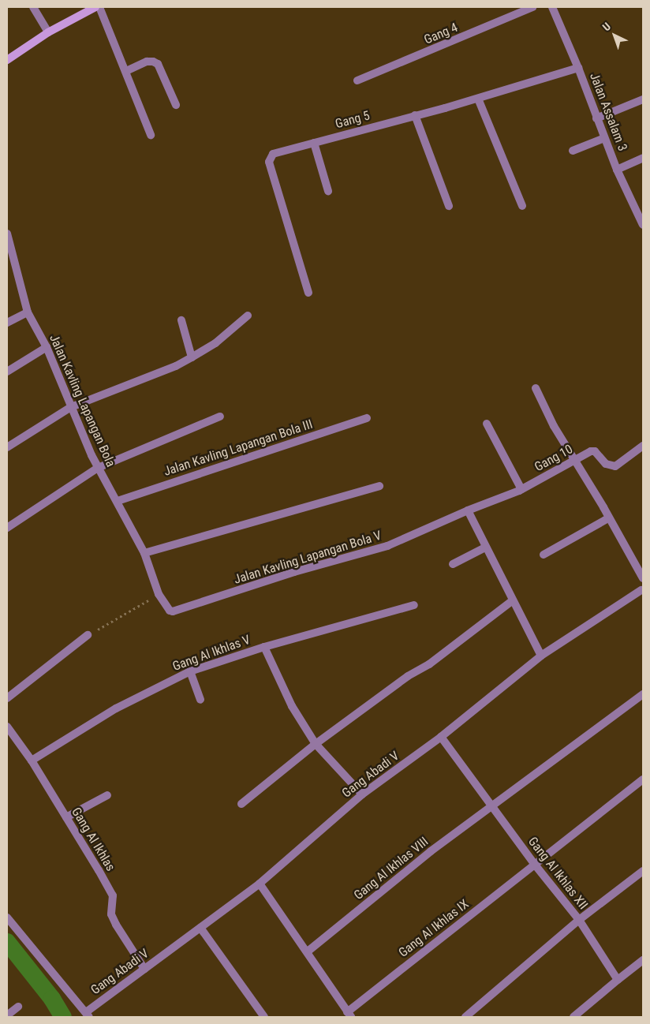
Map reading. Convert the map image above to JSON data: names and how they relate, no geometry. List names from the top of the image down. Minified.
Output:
{"streets":{"street":["Gang 4","Jalan Assalam 3","Gang 5","Jalan Kavling Lapangan Bola","Jalan Kavling Lapangan Bola III","Gang 10","Jalan Kavling Lapangan Bola V","Gang Al Ikhlas V","Gang Abadi V","Gang Al Ikhlas","Gang Al Ikhlas VIII","Gang Al Ikhlas XII","Gang Al Ikhlas IX"]},"crossings":[["Jalan Assalam 3","Gang 5"],["Jalan Kavling Lapangan Bola","Jalan Kavling Lapangan Bola III"],["Jalan Kavling Lapangan Bola","Jalan Kavling Lapangan Bola V"],["Gang 10","Jalan Kavling Lapangan Bola V"],["Gang Al Ikhlas V","Gang Al Ikhlas"],["Gang Abadi V","Gang Al Ikhlas"],["Gang Abadi V","Gang Al Ikhlas XII"],["Gang Al Ikhlas VIII","Gang Al Ikhlas XII"],["Gang Al Ikhlas XII","Gang Al Ikhlas IX"]],"north":"top left"}
